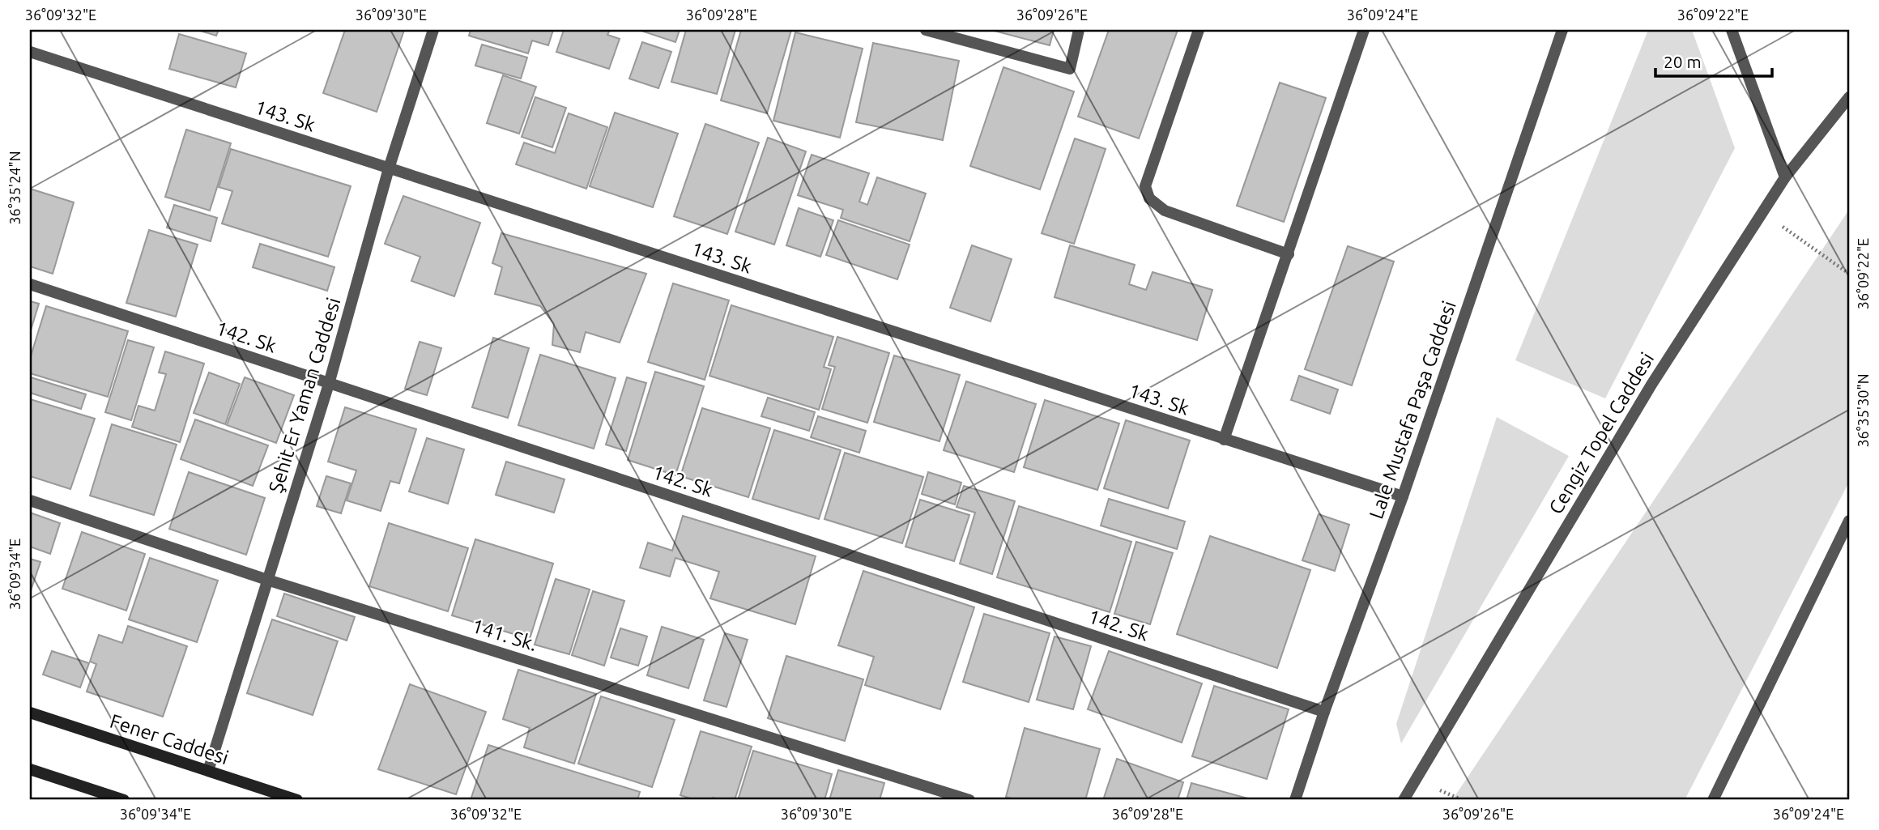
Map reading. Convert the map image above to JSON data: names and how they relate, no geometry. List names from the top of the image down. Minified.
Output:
{"streets":{"main road":["Fener Caddesi"],"street":["143. Sk","142. Sk","Şehit Er Yaman Caddesi","Lale Mustafa Paşa Caddesi","Cengiz Topel Caddesi","141. Sk."]},"crossings":[["143. Sk","Şehit Er Yaman Caddesi"],["143. Sk","Lale Mustafa Paşa Caddesi"],["142. Sk","Şehit Er Yaman Caddesi"],["142. Sk","Lale Mustafa Paşa Caddesi"],["Şehit Er Yaman Caddesi","141. Sk."],["Şehit Er Yaman Caddesi","Fener Caddesi"]],"scale_bar":"20 m","coordinates":["36°09'32\"E","36°09'30\"E","36°09'28\"E","36°09'26\"E","36°09'24\"E","36°09'22\"E","36°35'24\"N","36°35'30\"N","36°09'34\"E"]}
